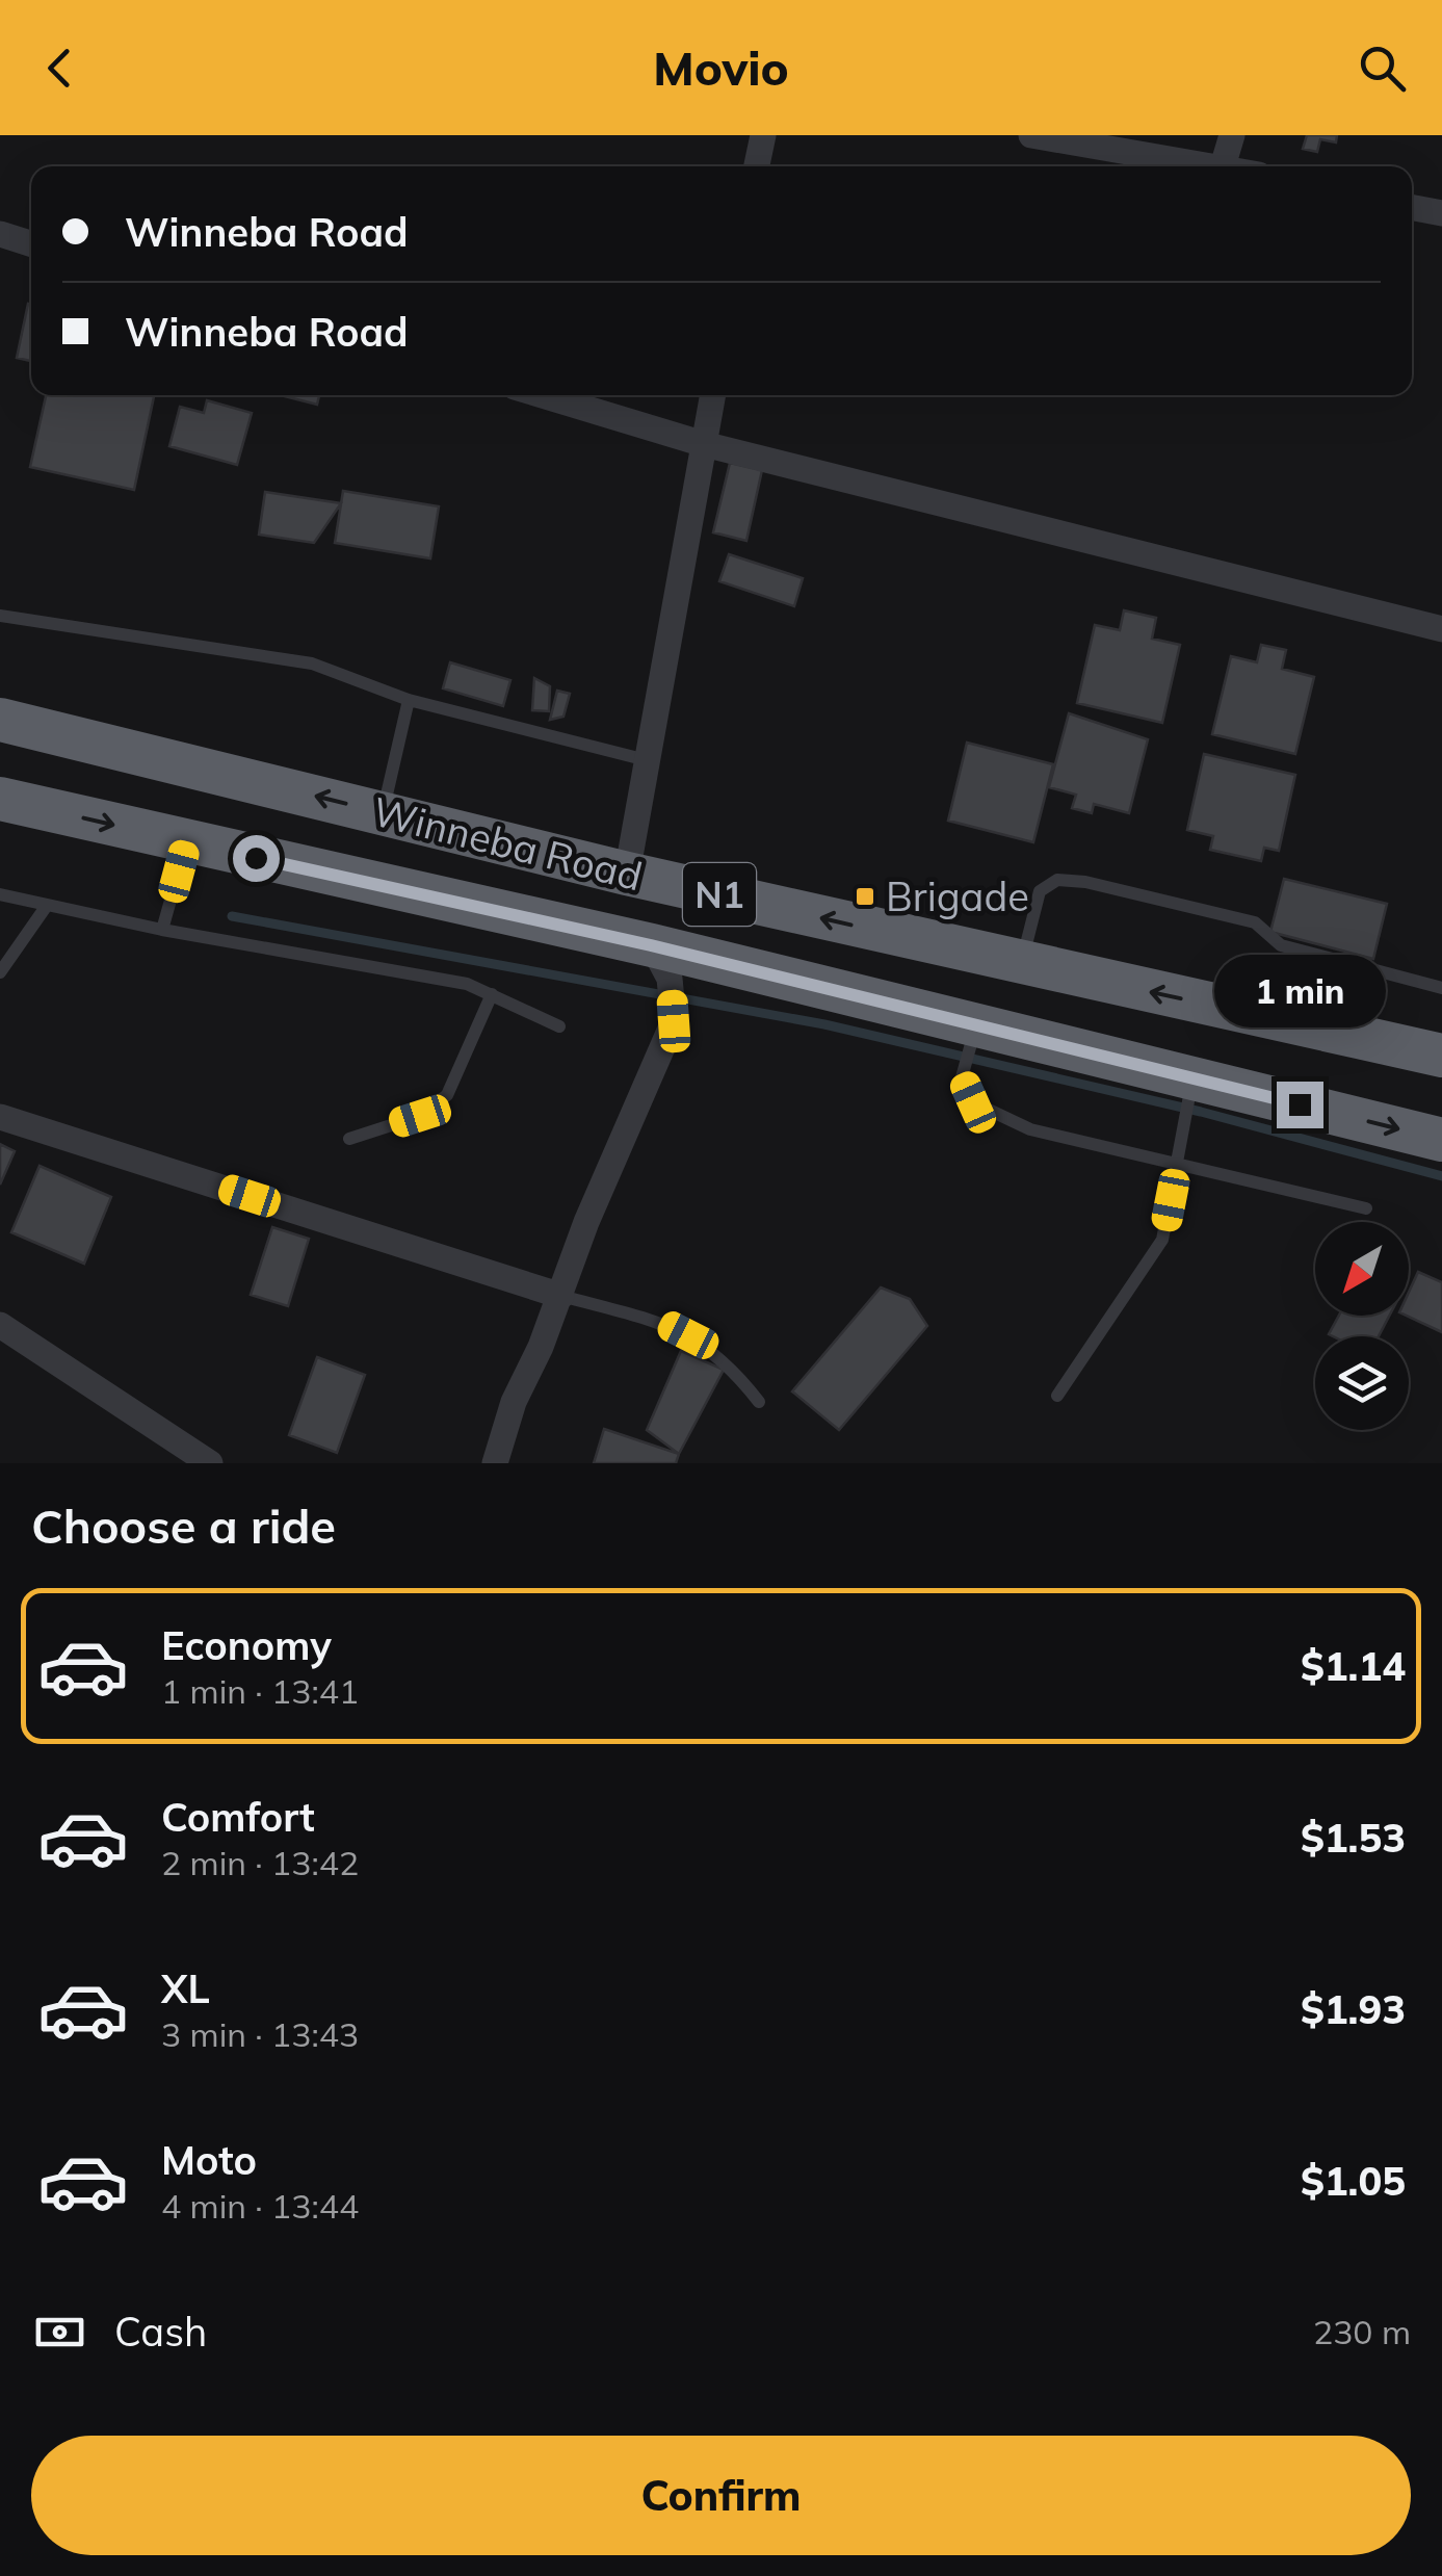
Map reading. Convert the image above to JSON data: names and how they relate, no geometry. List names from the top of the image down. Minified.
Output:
{"streets":{"highway":["Winneba Road","N1"]},"places":{"transit":["Brigade"]},"north":"bottom left","page":{"header":"Movio","banner":["Winneba Road","Winneba Road"],"bubble":"1 min","heading":"Choose a ride","list":[{"name":"Economy","note":"1 min · 13:41","value":"$1.14"},{"name":"Comfort","note":"2 min · 13:42","value":"$1.53"},{"name":"XL","note":"3 min · 13:43","value":"$1.93"},{"name":"Moto","note":"4 min · 13:44","value":"$1.05"}],"pay":["Cash","230 m"],"buttons":"Confirm"}}
